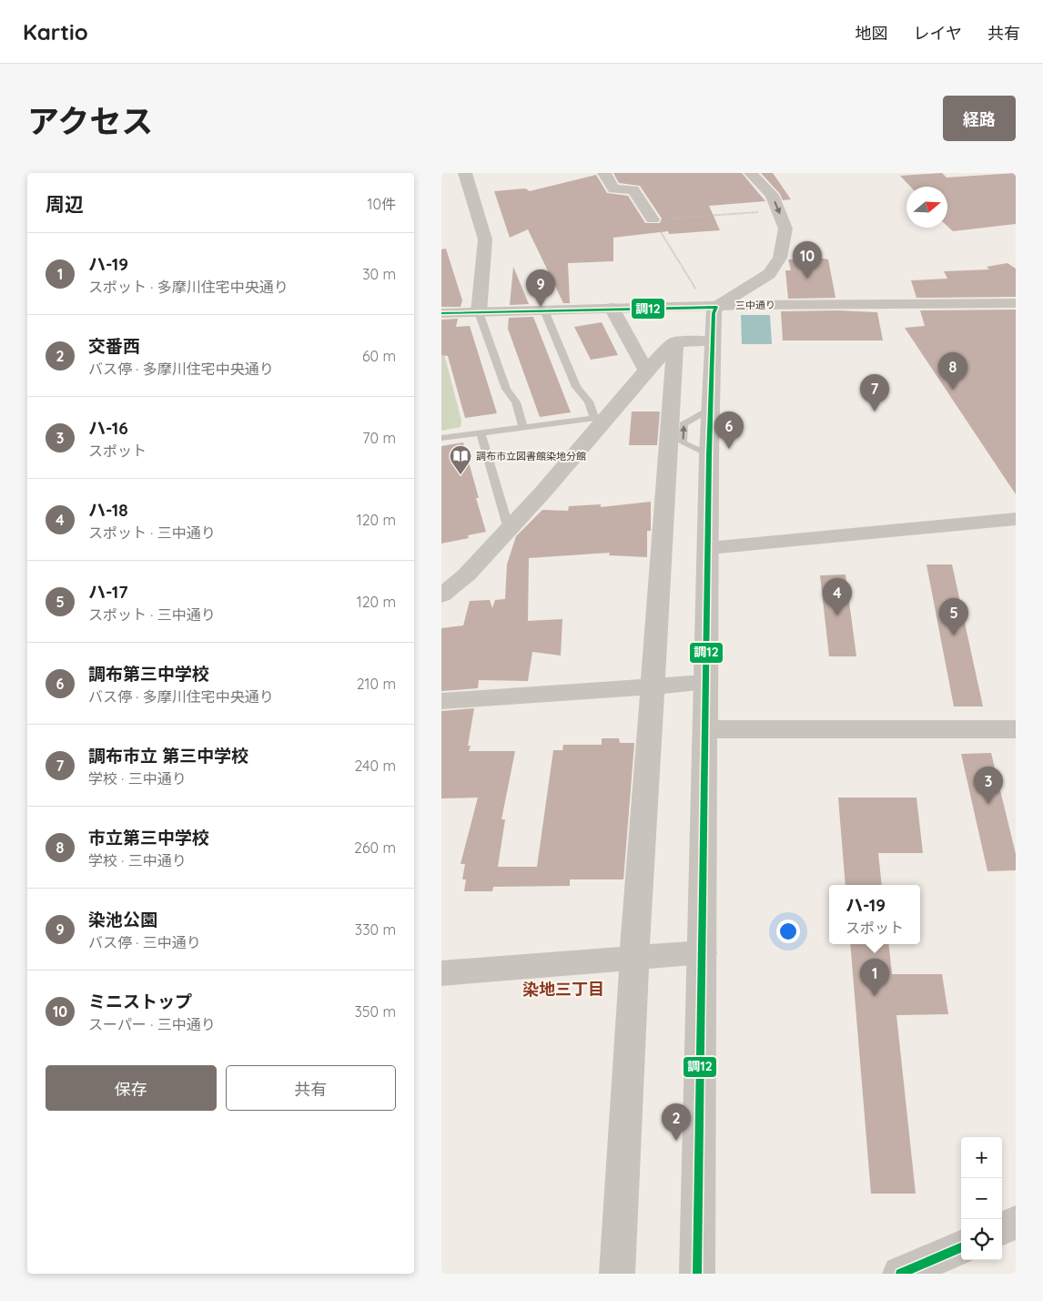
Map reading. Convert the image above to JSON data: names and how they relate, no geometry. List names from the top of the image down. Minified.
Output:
{"streets":{"street":["三中通り"]},"districts":["染地三丁目"],"places":{"library":["調布市立図書館染地分館"]},"lines":["transit line 調12"],"north":"right","page":{"header":"Kartio","nav":["地図","レイヤ","共有"],"title":"アクセス","buttons":["経路",["保存","共有"]],"heading":["周辺","10件"],"list":[{"mark":"1","name":"ハ-19","note":"スポット · 多摩川住宅中央通り","value":"30 m"},{"mark":"2","name":"交番西","note":"バス停 · 多摩川住宅中央通り","value":"60 m"},{"mark":"3","name":"ハ-16","note":"スポット","value":"70 m"},{"mark":"4","name":"ハ-18","note":"スポット · 三中通り","value":"120 m"},{"mark":"5","name":"ハ-17","note":"スポット · 三中通り","value":"120 m"},{"mark":"6","name":"調布第三中学校","note":"バス停 · 多摩川住宅中央通り","value":"210 m"},{"mark":"7","name":"調布市立 第三中学校","note":"学校 · 三中通り","value":"240 m"},{"mark":"8","name":"市立第三中学校","note":"学校 · 三中通り","value":"260 m"},{"mark":"9","name":"染池公園","note":"バス停 · 三中通り","value":"330 m"},{"mark":"10","name":"ミニストップ","note":"スーパー · 三中通り","value":"350 m"}],"pins":["10","9","8","7","6","4","5","3","1","2"],"popup":["ハ-19","スポット"],"map_buttons":["+","−"]}}
